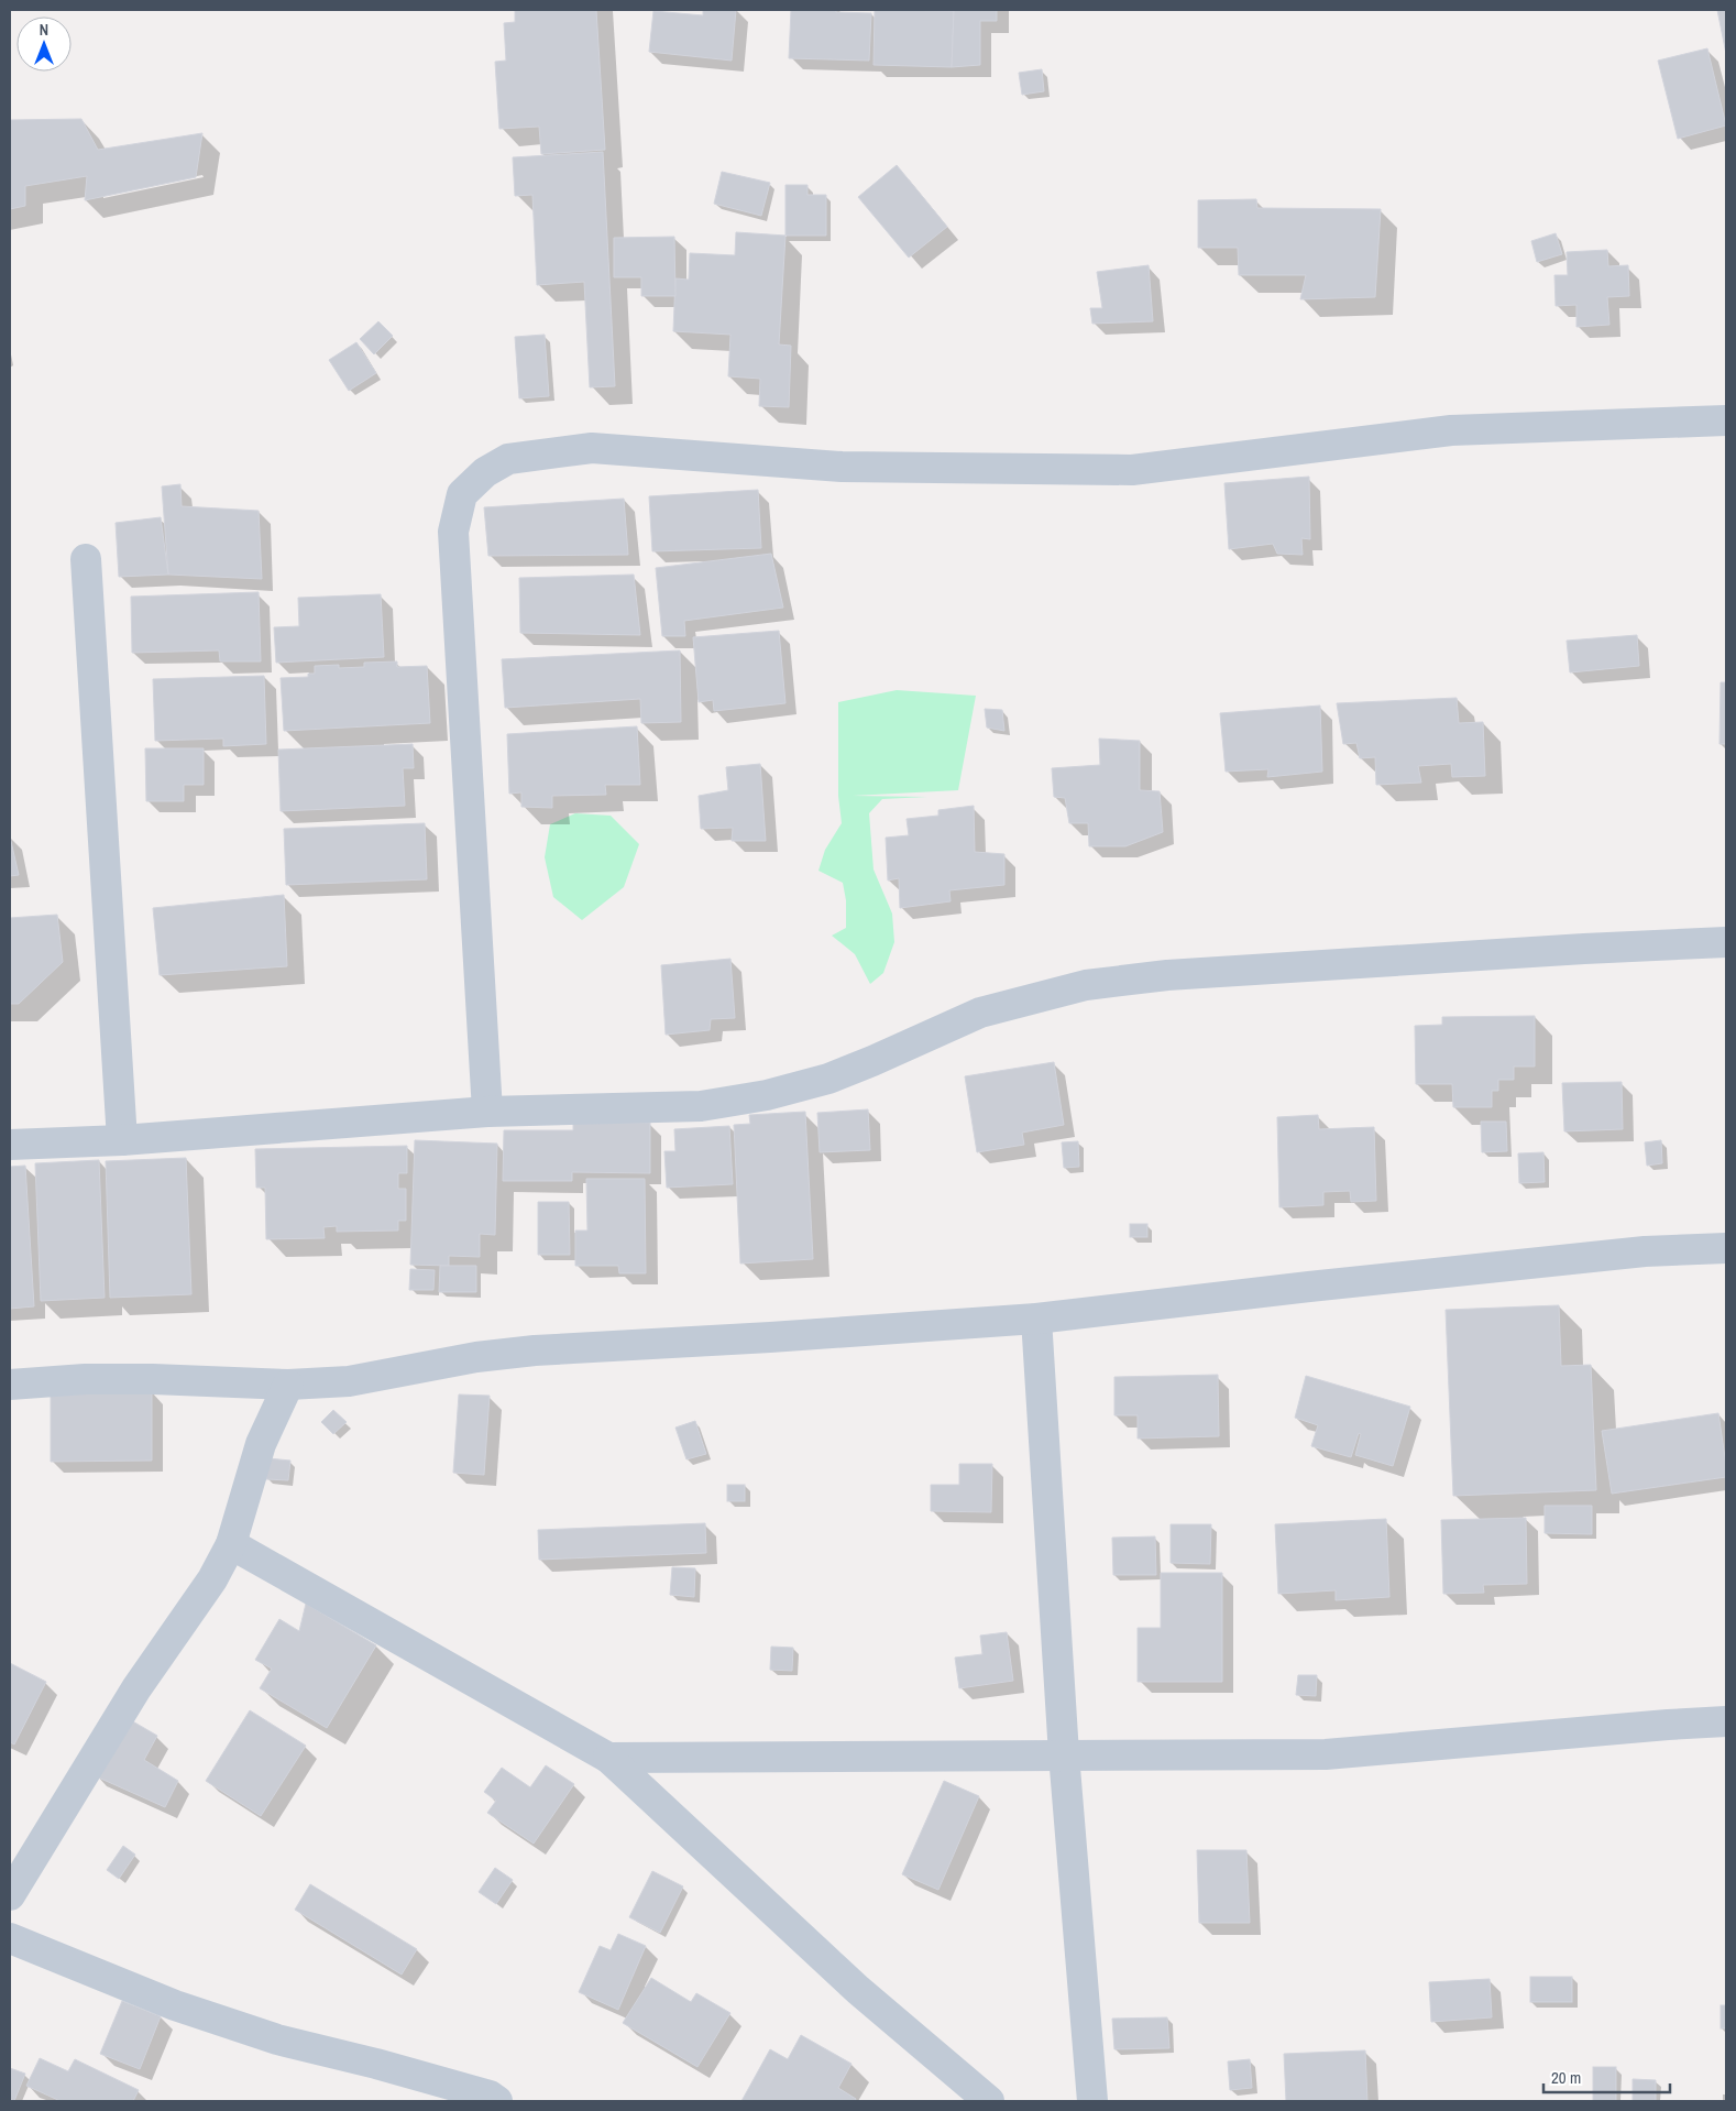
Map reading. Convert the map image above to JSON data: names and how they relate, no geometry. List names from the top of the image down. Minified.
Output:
{"scale_bar":"20 m","north":"top"}
